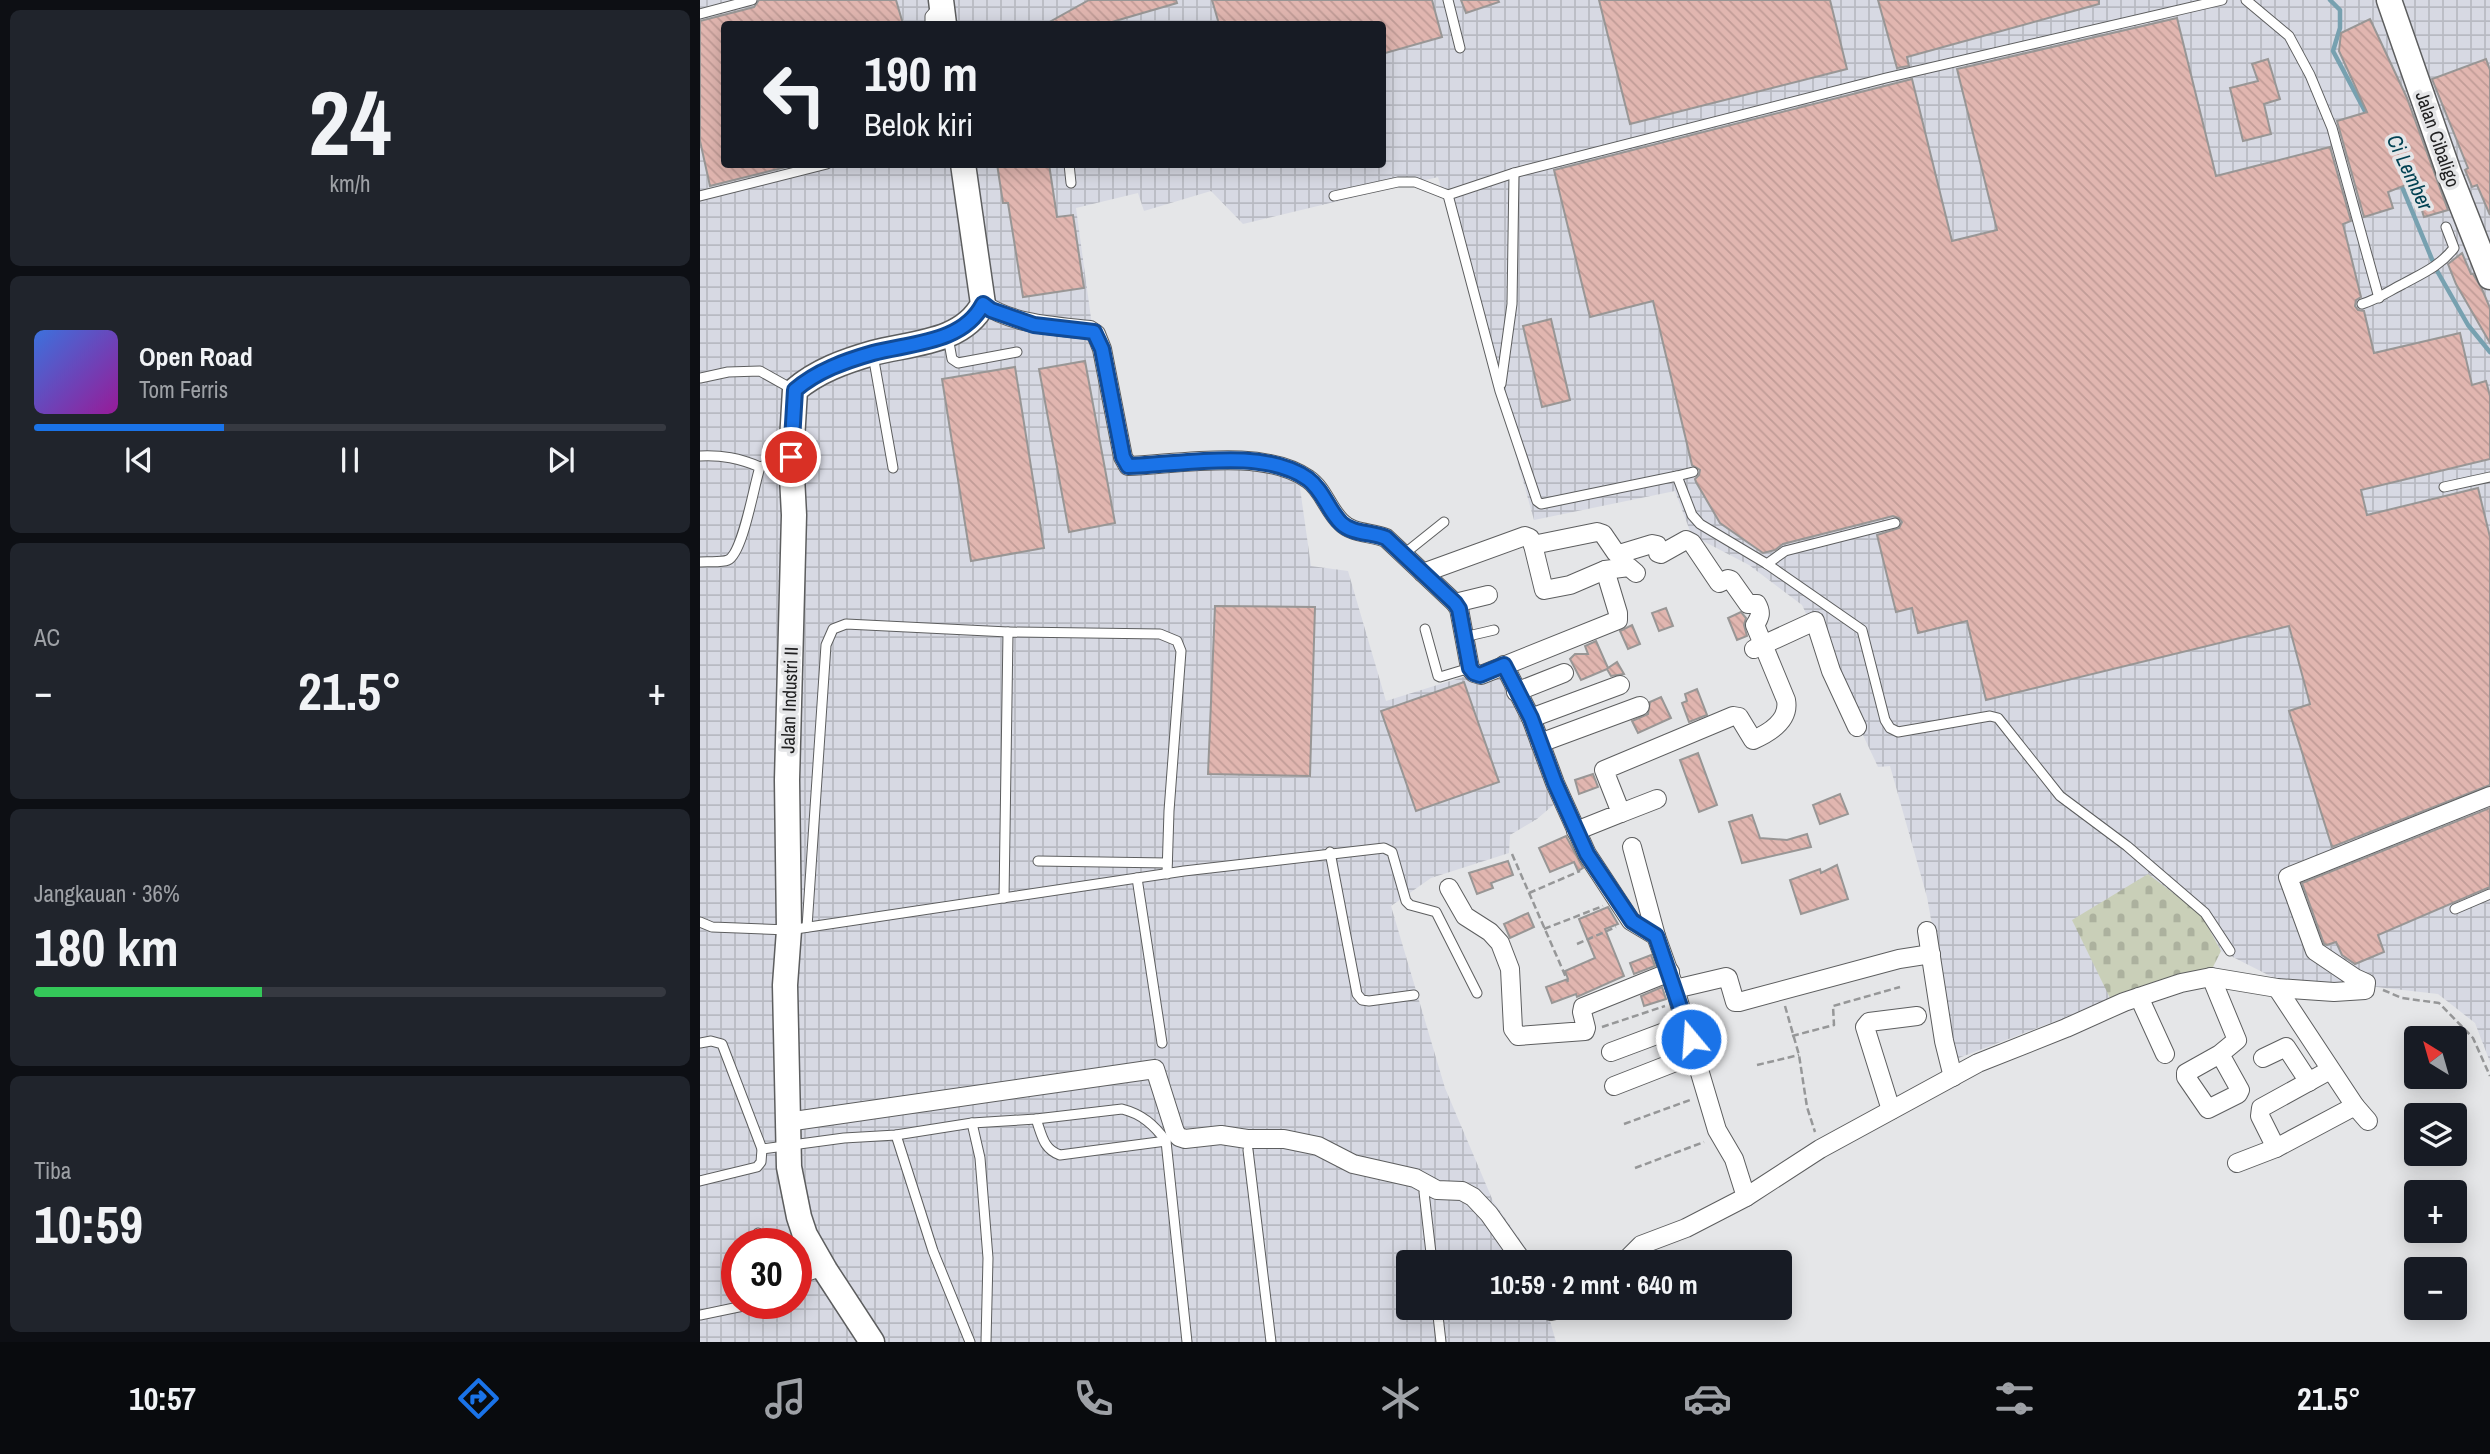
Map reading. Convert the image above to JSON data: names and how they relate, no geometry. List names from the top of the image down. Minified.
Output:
{"streets":{"main road":["Jalan Cibaligo","Jalan Industri II"]},"water":["Ci Lember"],"north":"top left","page":{"tile":[["24","km/h"],"AC",["Jangkauan · 36%","180 km"],["Tiba","10:59"]],"turn":["190 m","Belok kiri"],"song":["Open Road","Tom Ferris"],"heat":["−","21.5°","+"],"map_buttons":["+","−"],"limit":"30","trip":"10:59 · 2 mnt · 640 m","tabs":["10:57","21.5°"]}}
